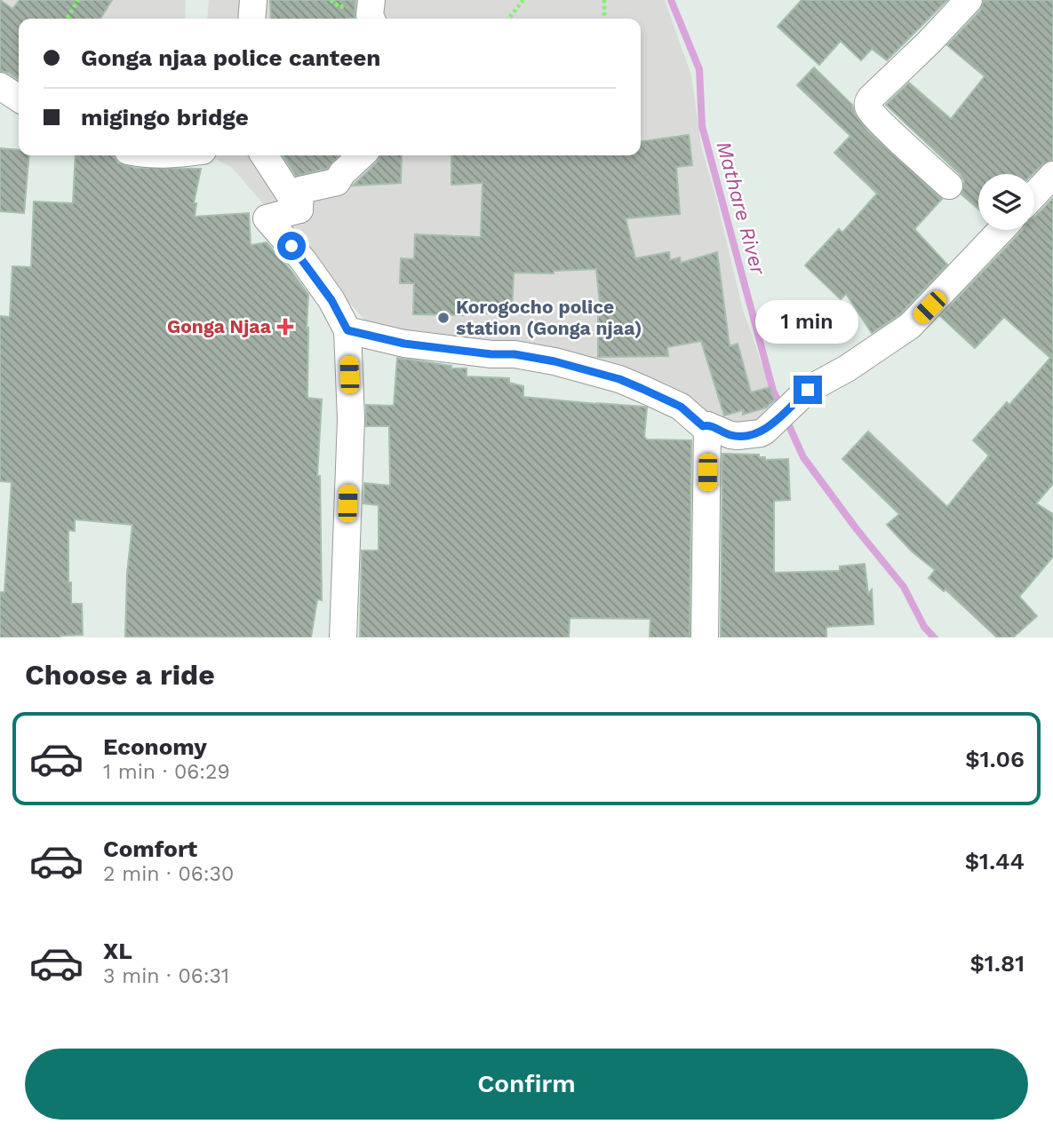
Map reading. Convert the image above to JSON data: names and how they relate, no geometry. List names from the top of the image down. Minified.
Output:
{"water":["Mathare River"],"places":{"other":["Korogocho police station (Gonga njaa)"],"health":["Gonga Njaa"]},"page":{"banner":["Gonga njaa police canteen","migingo bridge"],"bubble":"1 min","heading":"Choose a ride","list":[{"name":"Economy","note":"1 min · 06:29","value":"$1.06"},{"name":"Comfort","note":"2 min · 06:30","value":"$1.44"},{"name":"XL","note":"3 min · 06:31","value":"$1.81"}],"buttons":"Confirm"}}
